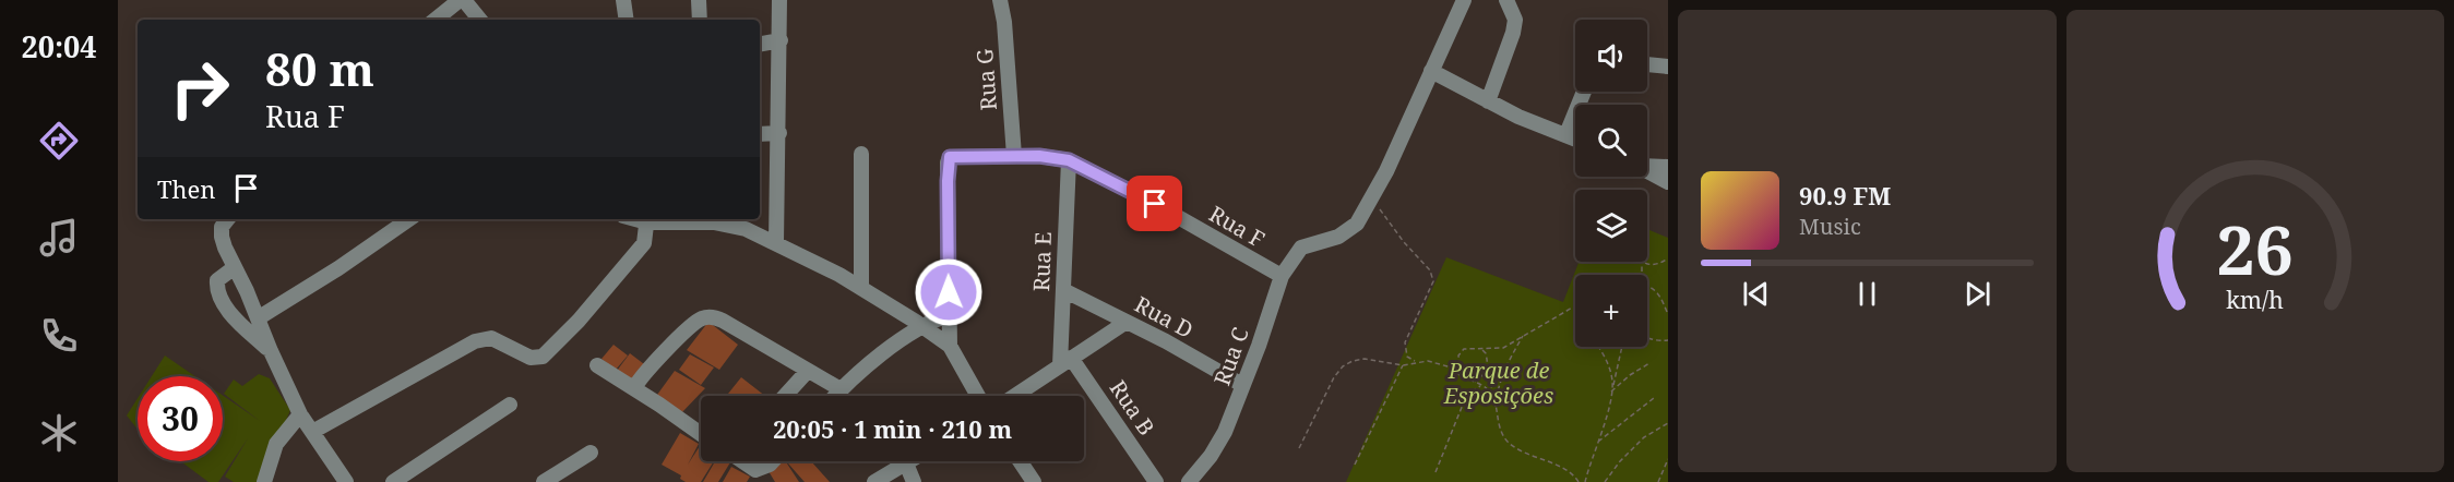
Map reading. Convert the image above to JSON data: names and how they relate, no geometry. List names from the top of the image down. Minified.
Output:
{"streets":{"street":["Rua G","Rua F","Rua E","Rua D","Rua C","Rua B"]},"crossings":[["Rua G","Rua F"],["Rua F","Rua E"],["Rua F","Rua C"],["Rua E","Rua D"],["Rua E","Rua B"],["Rua D","Rua C"]],"parks":["Parque de Esposições"],"page":{"tabs":"20:04","map_buttons":"+","turn":["80 m","Rua F"],"then":"Then","song":["90.9 FM","Music"],"limit":"30","trip":"20:05 · 1 min · 210 m","gauge":["26","km/h"]}}
